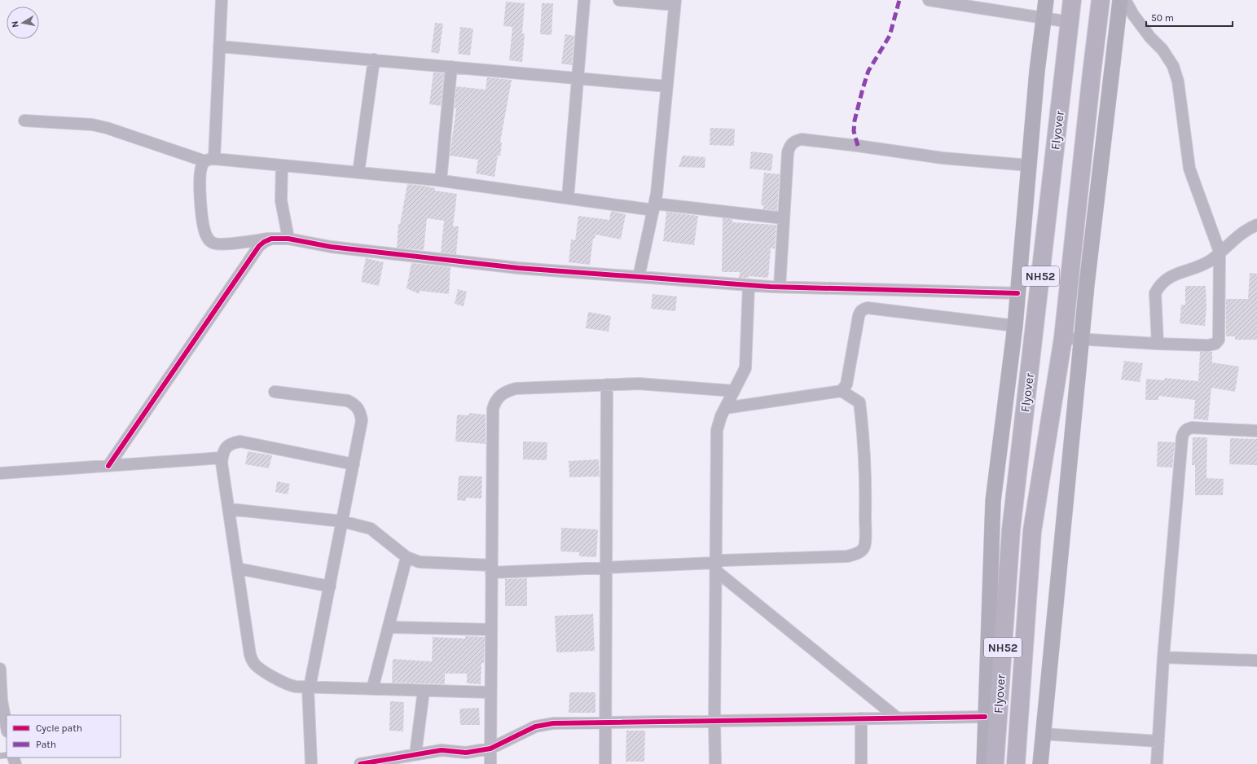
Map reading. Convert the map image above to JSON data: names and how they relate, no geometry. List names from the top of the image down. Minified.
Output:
{"streets":{"highway":["Flyover","NH52"]},"crossings":[["Flyover","NH52"]],"legend":["Cycle path","Path"],"scale_bar":"50 m","north":"left"}
